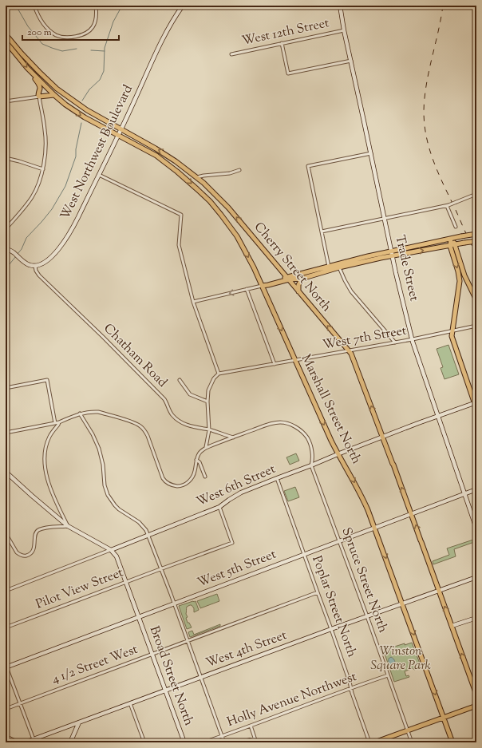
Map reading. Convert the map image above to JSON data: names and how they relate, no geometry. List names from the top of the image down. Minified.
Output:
{"streets":{"main road":["West Northwest Boulevard","Cherry Street North","Trade Street","Marshall Street North","West 6th Street","West 5th Street","West 4th Street","Broad Street North"],"street":["West 12th Street","West 7th Street","Chatham Road","Spruce Street North","Pilot View Street","Poplar Street North","4 1/2 Street West","Holly Avenue Northwest"]},"crossings":[["West 12th Street","Trade Street"],["West Northwest Boulevard","Cherry Street North"],["West Northwest Boulevard","Chatham Road"],["West Northwest Boulevard","Marshall Street North"],["Cherry Street North","West 7th Street"],["Cherry Street North","West 6th Street"],["Cherry Street North","West 5th Street"],["Cherry Street North","West 4th Street"],["Trade Street","West 7th Street"],["Trade Street","West 6th Street"],["Trade Street","West 5th Street"],["West 7th Street","Marshall Street North"],["Chatham Road","Spruce Street North"],["Marshall Street North","West 6th Street"],["Marshall Street North","West 5th Street"],["Marshall Street North","West 4th Street"],["West 6th Street","Spruce Street North"],["West 6th Street","Pilot View Street"],["West 6th Street","Poplar Street North"],["West 6th Street","Broad Street North"],["West 5th Street","Spruce Street North"],["West 5th Street","Poplar Street North"],["West 5th Street","Broad Street North"],["Spruce Street North","West 4th Street"],["Spruce Street North","Holly Avenue Northwest"],["Pilot View Street","Broad Street North"],["Poplar Street North","West 4th Street"],["Poplar Street North","4 1/2 Street West"],["Poplar Street North","Holly Avenue Northwest"],["West 4th Street","Broad Street North"],["4 1/2 Street West","Broad Street North"]],"one_way":["Cherry Street North","Marshall Street North"],"parks":["Winston Square Park"],"scale_bar":"200 m"}
